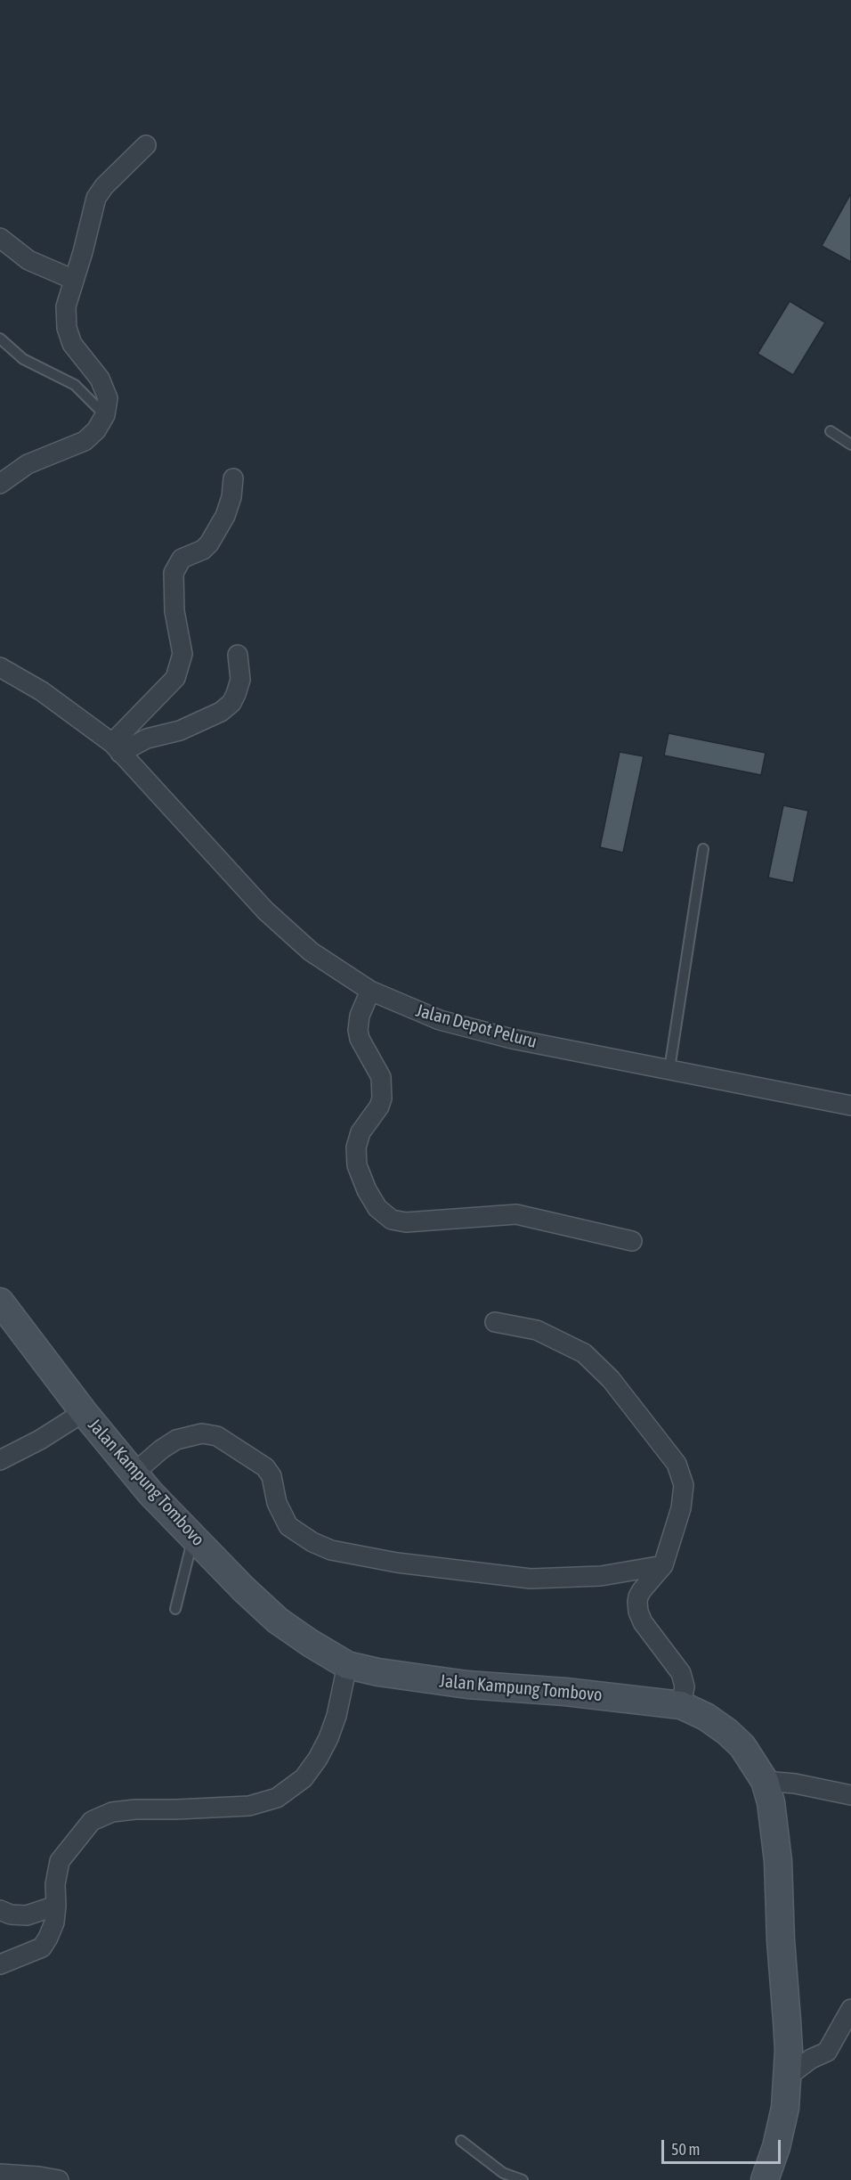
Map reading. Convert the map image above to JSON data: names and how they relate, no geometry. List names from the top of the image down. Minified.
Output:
{"streets":{"street":["Jalan Depot Peluru","Jalan Kampung Tombovo"]},"scale_bar":"50 m"}
